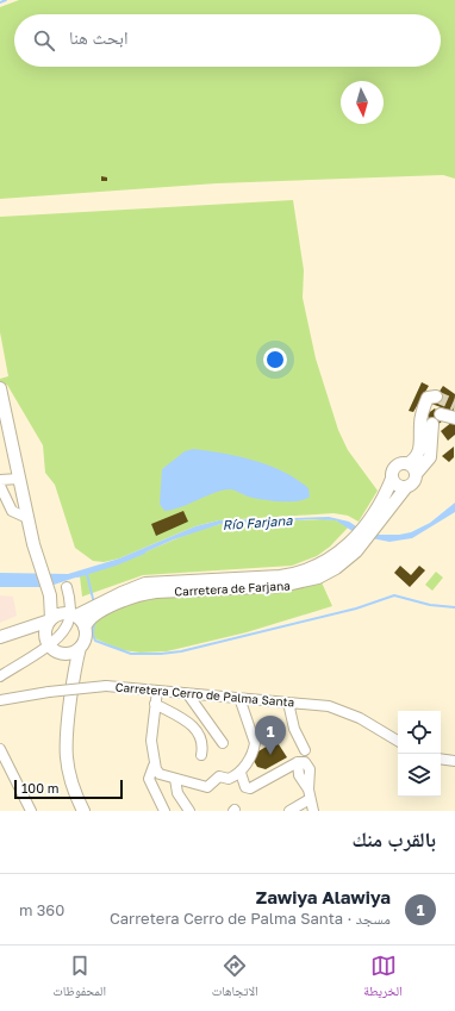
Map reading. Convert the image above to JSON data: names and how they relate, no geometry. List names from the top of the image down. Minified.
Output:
{"streets":{"main road":["Carretera de Farjana"],"street":["Carretera Cerro de Palma Santa"]},"water":["Río Farjana"],"scale_bar":"100 m","north":"bottom","page":{"search":"ابحث هنا","pins":"1","scale":"100 m","heading":"بالقرب منك","list":[{"mark":"1","name":"Zawiya Alawiya","note":"مسجد · Carretera Cerro de Palma Santa","value":"360 m"}],"nav":["الخريطة","الاتجاهات","المحفوظات"]}}
